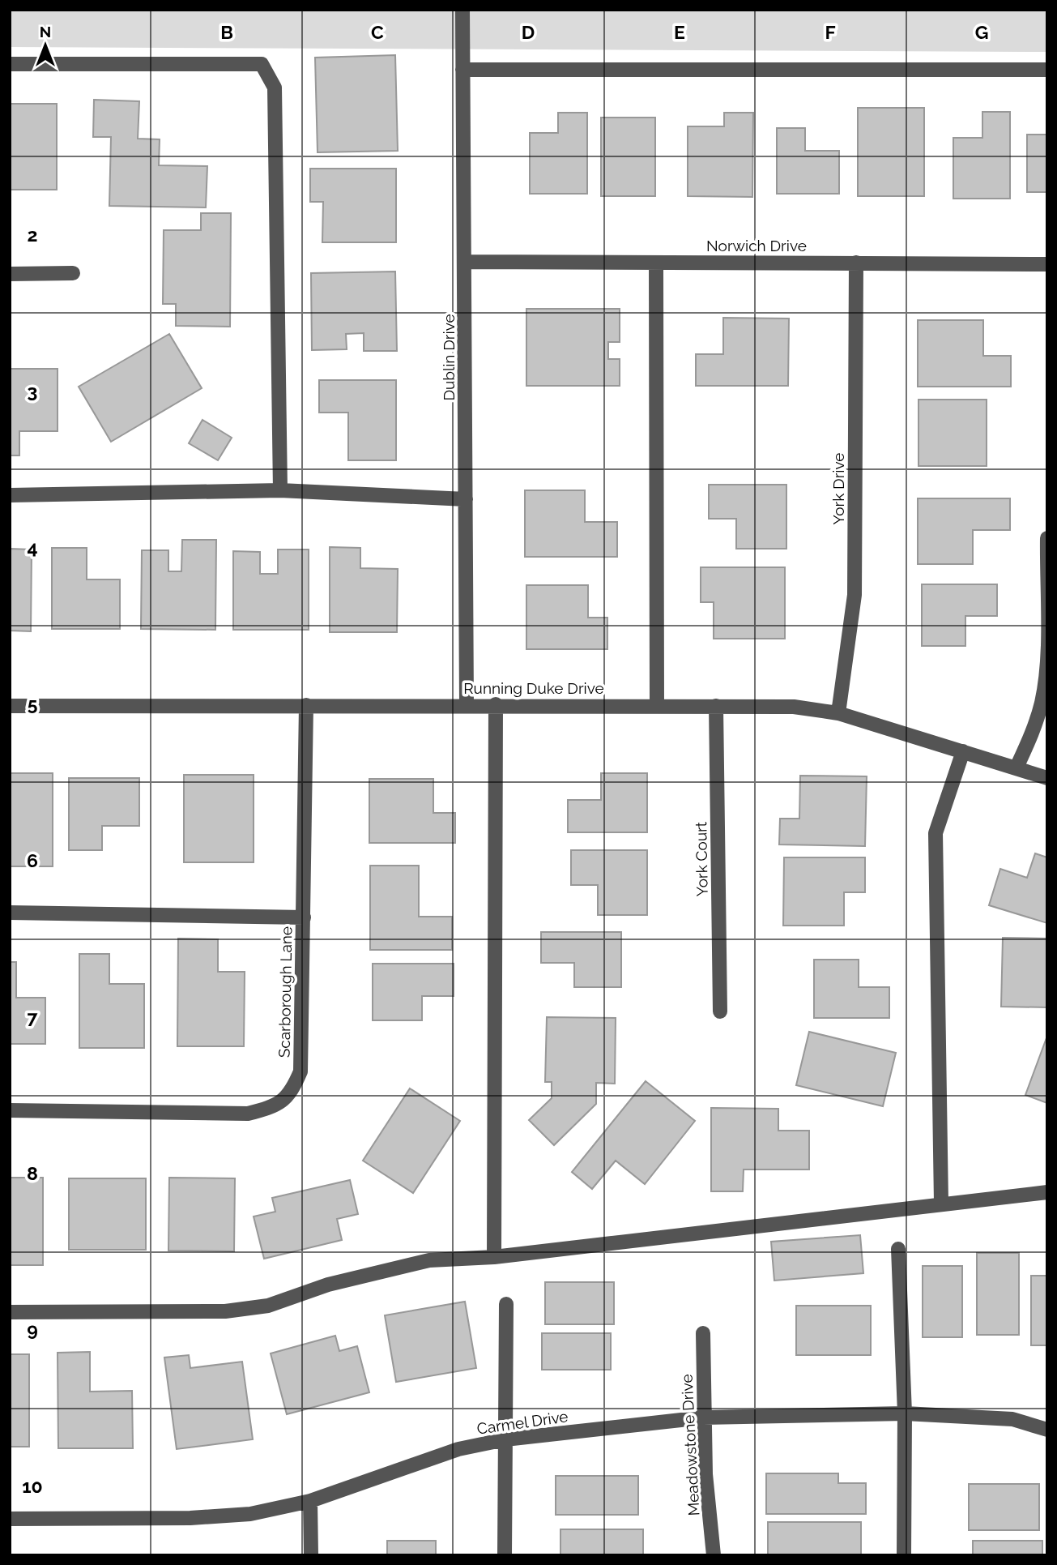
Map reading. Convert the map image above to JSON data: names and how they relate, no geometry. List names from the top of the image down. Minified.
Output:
{"streets":{"street":["Norwich Drive","Dublin Drive","York Drive","Running Duke Drive","York Court","Scarborough Lane","Carmel Drive","Meadowstone Drive"]},"crossings":[["Norwich Drive","Dublin Drive"],["Norwich Drive","York Drive"],["Dublin Drive","Running Duke Drive"],["York Drive","Running Duke Drive"],["Running Duke Drive","York Court"],["Running Duke Drive","Scarborough Lane"],["Carmel Drive","Meadowstone Drive"]],"north":"top","grid":{"columns":["B","C","D","E","F","G"],"rows":["2","3","4","5","6","7","8","9","10"]}}
